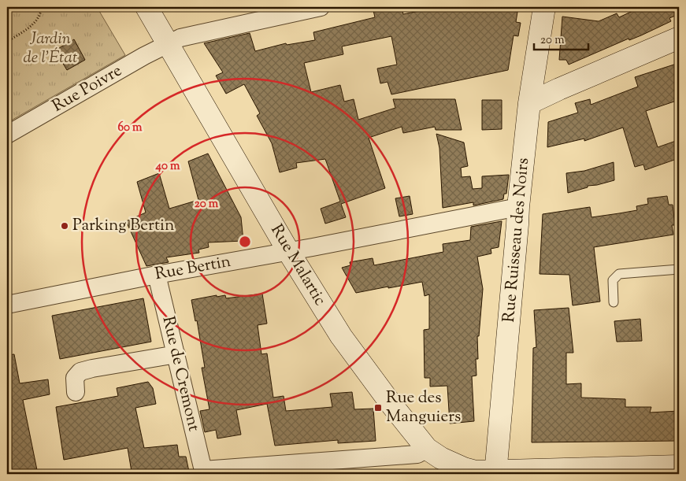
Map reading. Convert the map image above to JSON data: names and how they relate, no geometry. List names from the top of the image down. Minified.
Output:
{"streets":{"street":["Rue Poivre","Rue Ruisseau des Noirs","Rue Malartic","Rue Bertin","Rue de Cremont"]},"crossings":[["Rue Poivre","Rue Malartic"],["Rue Ruisseau des Noirs","Rue Malartic"],["Rue Ruisseau des Noirs","Rue Bertin"],["Rue Malartic","Rue Bertin"],["Rue Bertin","Rue de Cremont"]],"parks":["Jardin de l'État"],"places":{"other":["Parking Bertin"],"transit":["Rue des Manguiers"]},"scale_bar":"20 m","rings":["60 m","40 m","20 m"]}
